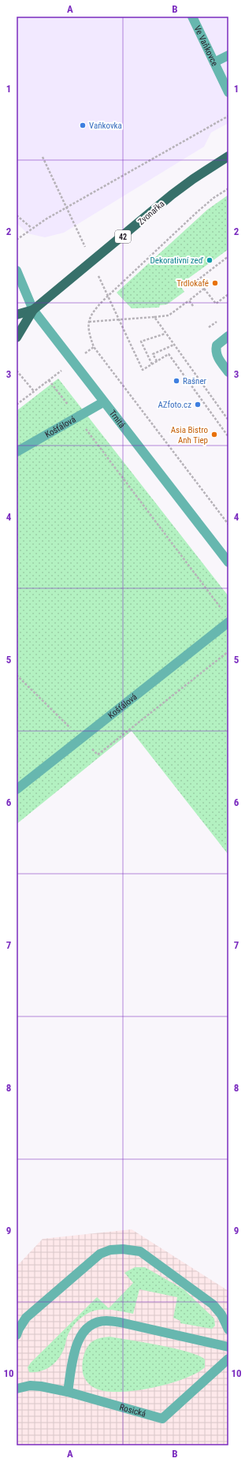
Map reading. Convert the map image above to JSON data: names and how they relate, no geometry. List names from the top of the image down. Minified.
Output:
{"streets":{"main road":["Zvonařka","42"],"street":["Ve Vaňkovce","Trnitá","Košťálová","Rosická"]},"crossings":[["Zvonařka","42"],["Zvonařka","Trnitá"],["42","Trnitá"],["Trnitá","Košťálová"]],"places":["Vaňkovka","Dekorativní zeď","Trdlokafé","Rašner","AZfoto.cz","Asia Bistro Anh Tiep"],"grid":{"columns":["A","B"],"rows":["1","2","3","4","5","6","7","8","9","10"]}}
